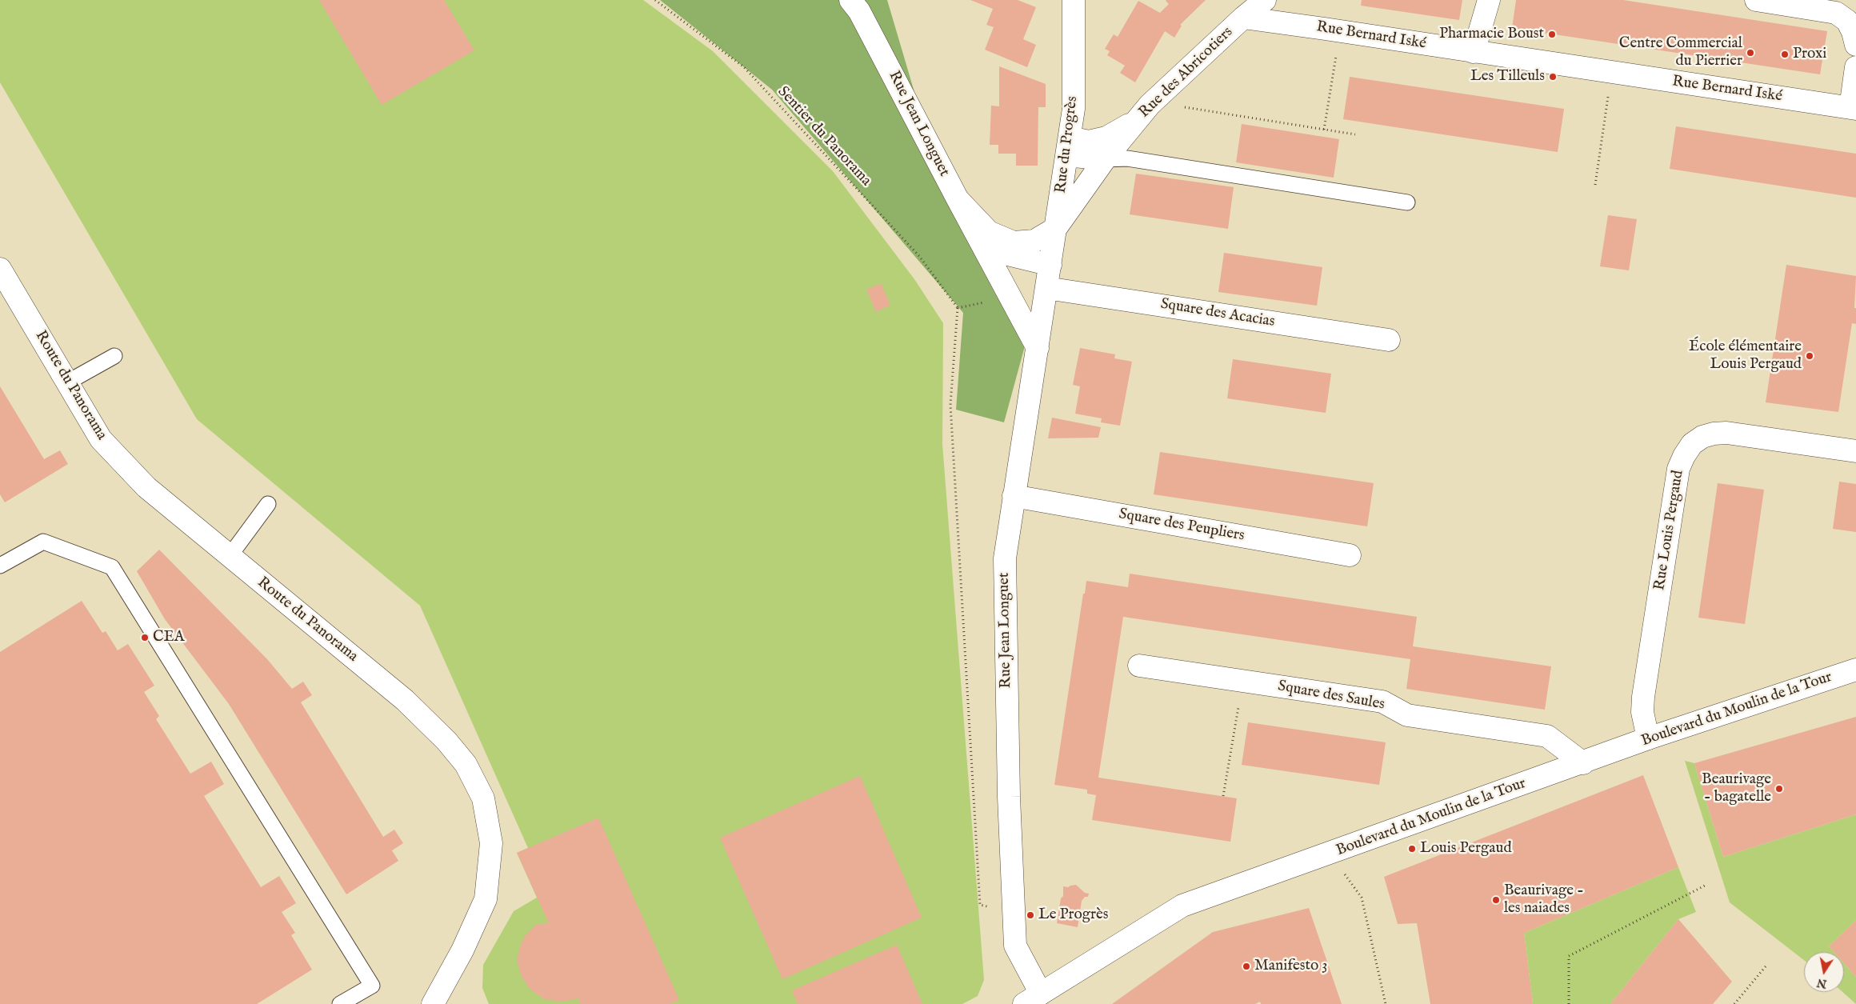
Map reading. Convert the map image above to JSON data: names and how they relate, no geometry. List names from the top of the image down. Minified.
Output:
{"streets":{"street":["Rue Bernard Iské","Rue des Abricotiers","Rue Jean Longuet","Rue du Progrès","Square des Acacias","Route du Panorama","Square des Peupliers","Rue Louis Pergaud","Square des Saules","Boulevard du Moulin de la Tour"],"path":["Sentier du Panorama"]},"crossings":[["Rue Bernard Iské","Rue des Abricotiers"],["Rue des Abricotiers","Rue du Progrès"],["Rue Jean Longuet","Rue du Progrès"],["Rue Jean Longuet","Square des Acacias"],["Rue Jean Longuet","Square des Peupliers"],["Rue Jean Longuet","Boulevard du Moulin de la Tour"],["Rue Louis Pergaud","Boulevard du Moulin de la Tour"],["Square des Saules","Boulevard du Moulin de la Tour"]],"places":["Pharmacie Boust","Centre Commercial du Pierrier","Proxi","Les Tilleuls","École élémentaire Louis Pergaud","CEA","Beaurivage - bagatelle","Louis Pergaud","Beaurivage - les naiades","Le Progrès","Manifesto 3"],"north":"bottom"}
